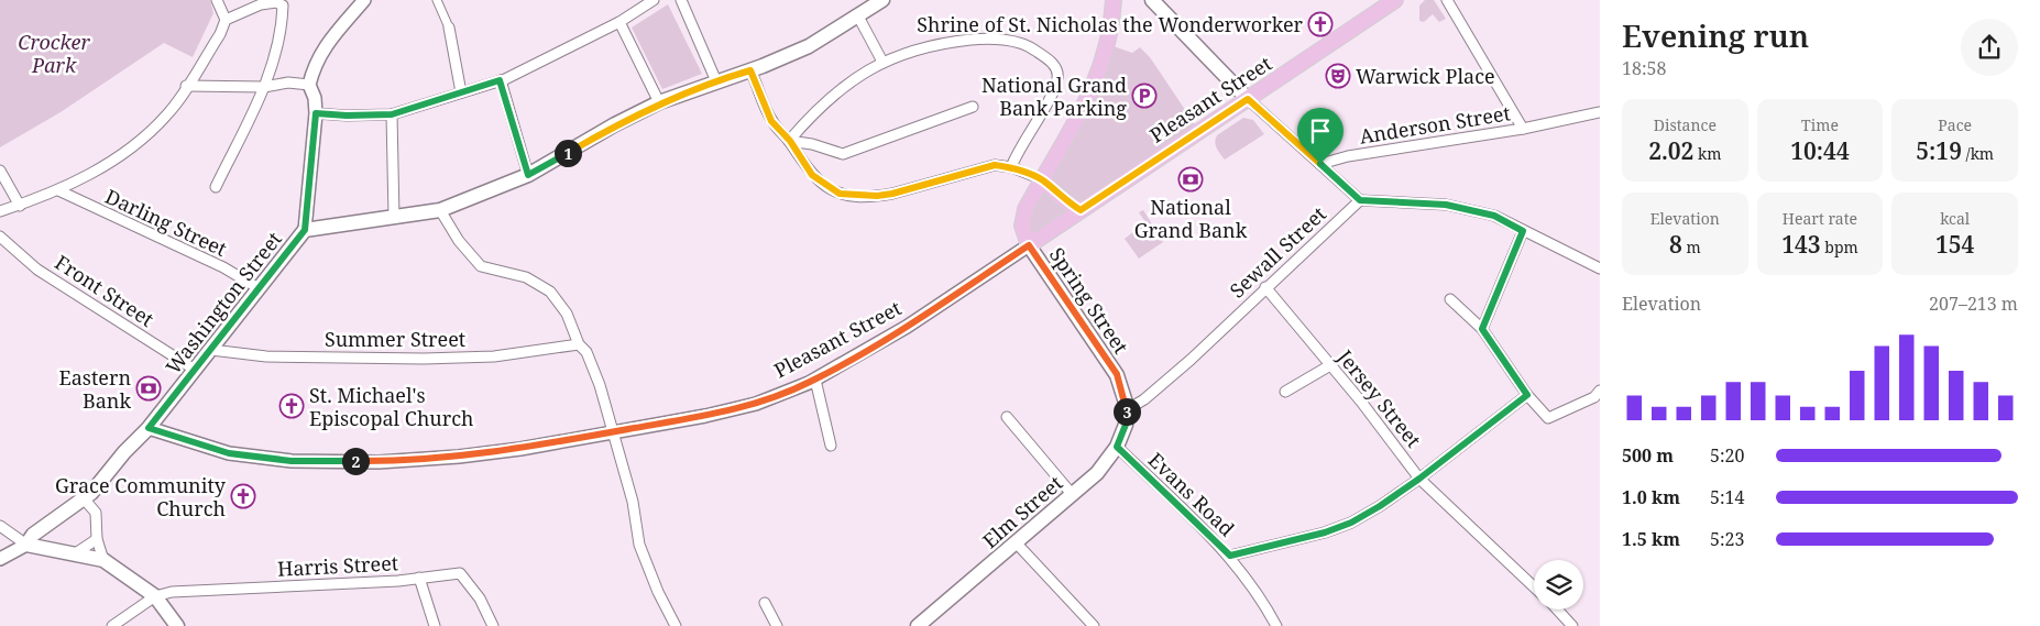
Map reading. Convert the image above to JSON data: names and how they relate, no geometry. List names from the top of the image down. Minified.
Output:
{"streets":{"main road":["Pleasant Street","Spring Street","Washington Street","Elm Street"],"street":["Anderson Street","Darling Street","Sewall Street","Front Street","Summer Street","Jersey Street","Evans Road","Harris Street"]},"crossings":[["Pleasant Street","Spring Street"],["Pleasant Street","Washington Street"],["Darling Street","Washington Street"],["Sewall Street","Spring Street"],["Sewall Street","Jersey Street"],["Sewall Street","Elm Street"],["Front Street","Washington Street"],["Spring Street","Elm Street"],["Washington Street","Summer Street"],["Evans Road","Elm Street"]],"parks":["Crocker Park"],"places":{"church":["Shrine of St. Nicholas the Wonderworker","St. Michael's Episcopal Church","Grace Community Church"],"theatre":["Warwick Place"],"parking":["National Grand Bank Parking"],"bank":["National Grand Bank","Eastern Bank"]},"page":{"heading":["Evening run","18:58"],"stats":[["Distance","2.02 km"],["Time","10:44"],["Pace","5:19 /km"],["Elevation","8 m"],["Heart rate","143 bpm"],["kcal","154"]],"pins":["1","3","2"],"chart":["Elevation","207–213 m"],"list":[{"name":"500 m","note":"5:20"},{"name":"1.0 km","note":"5:14"},{"name":"1.5 km","note":"5:23"}]}}
